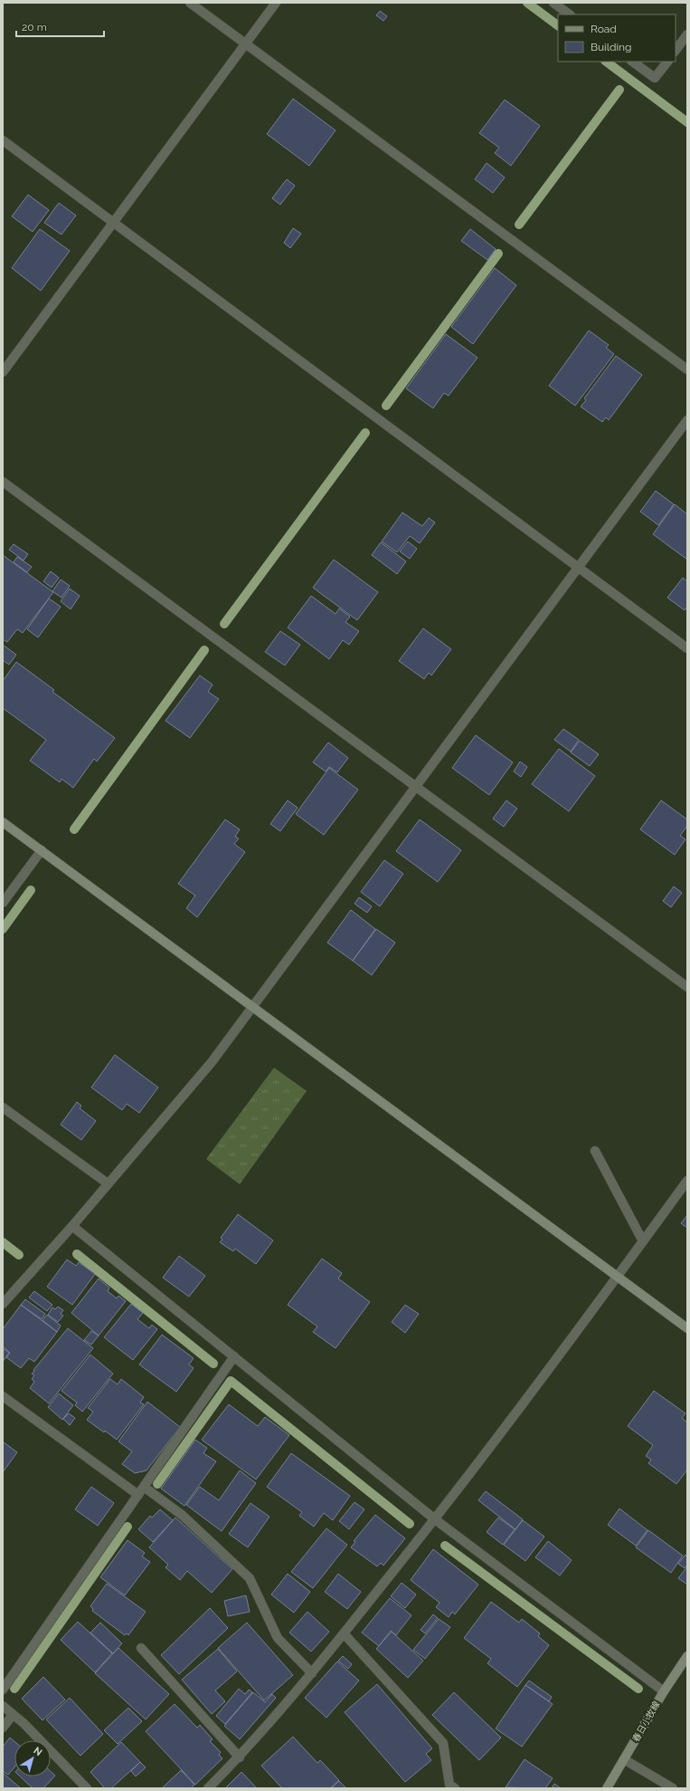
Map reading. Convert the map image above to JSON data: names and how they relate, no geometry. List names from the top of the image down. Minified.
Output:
{"streets":{"street":["春日小牧線"]},"legend":["Road","Building"],"scale_bar":"20 m","north":"top right"}
